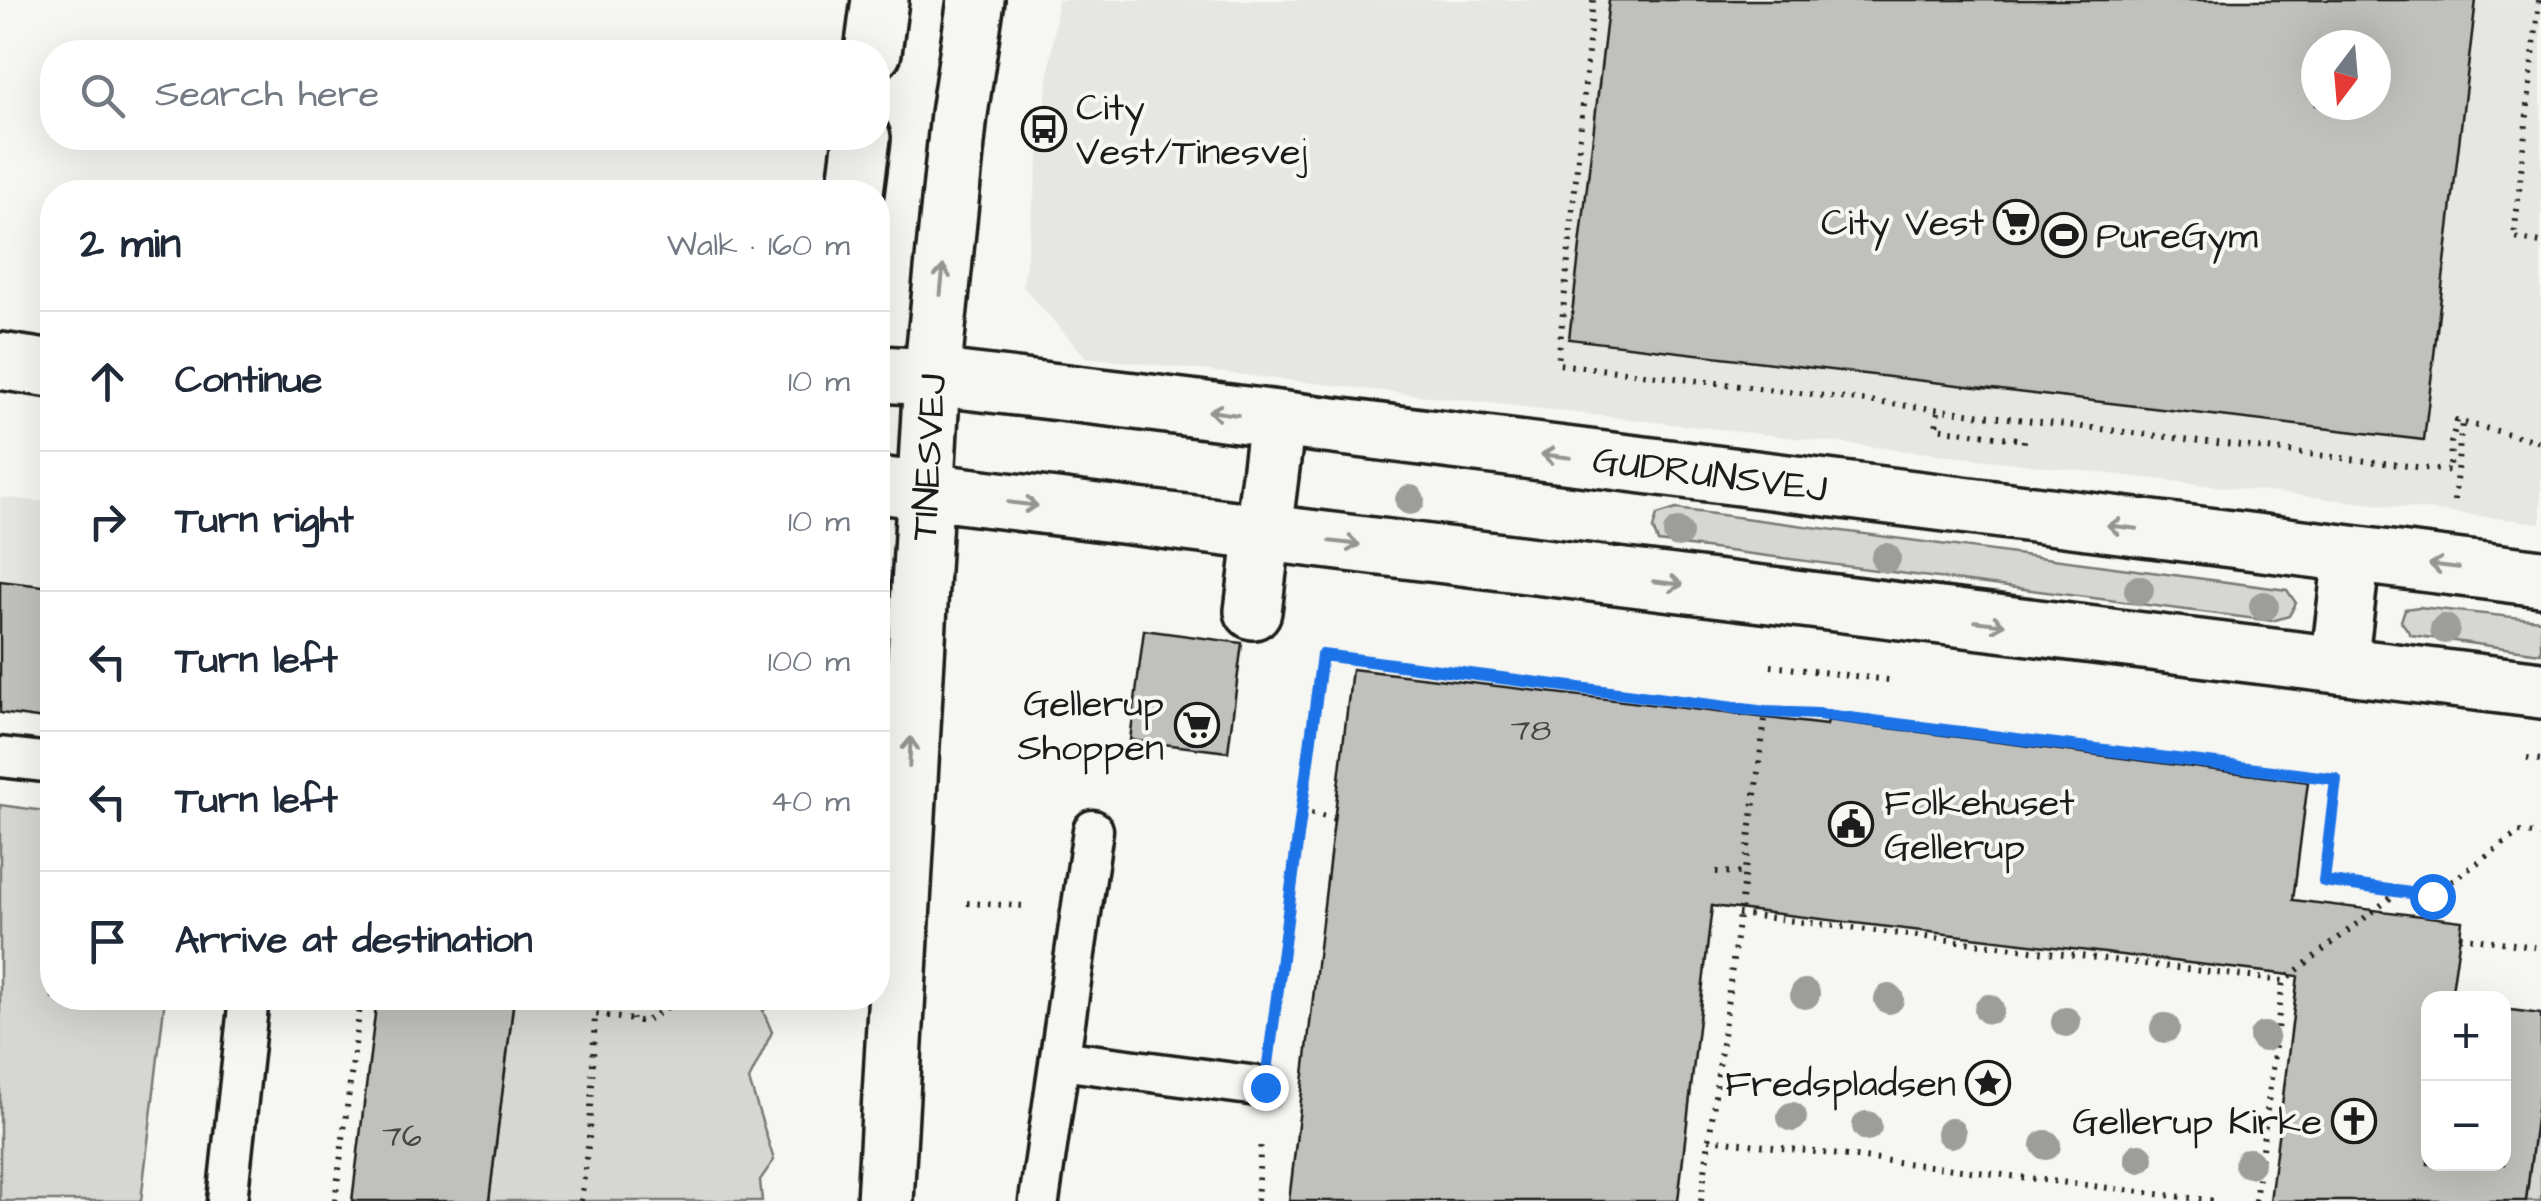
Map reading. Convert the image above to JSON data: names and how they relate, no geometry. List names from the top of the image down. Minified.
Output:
{"streets":{"street":["TINESVEJ","GUDRUNSVEJ"]},"crossings":[["TINESVEJ","GUDRUNSVEJ"]],"one_way":["TINESVEJ"],"places":{"bus stop":["City Vest/Tinesvej"],"supermarket":["City Vest","Gellerup Shoppen"],"sports":["PureGym"],"public building":["Folkehuset Gellerup"],"place":["Fredspladsen"],"church":["Gellerup Kirke"]},"house_numbers":["78","76"],"north":"bottom","page":{"search":"Search here","heading":["2 min","Walk · 160 m"],"list":[["Continue","10 m"],["Turn right","10 m"],["Turn left","100 m"],["Turn left","40 m"],"Arrive at destination"],"map_buttons":["+","−"]}}
